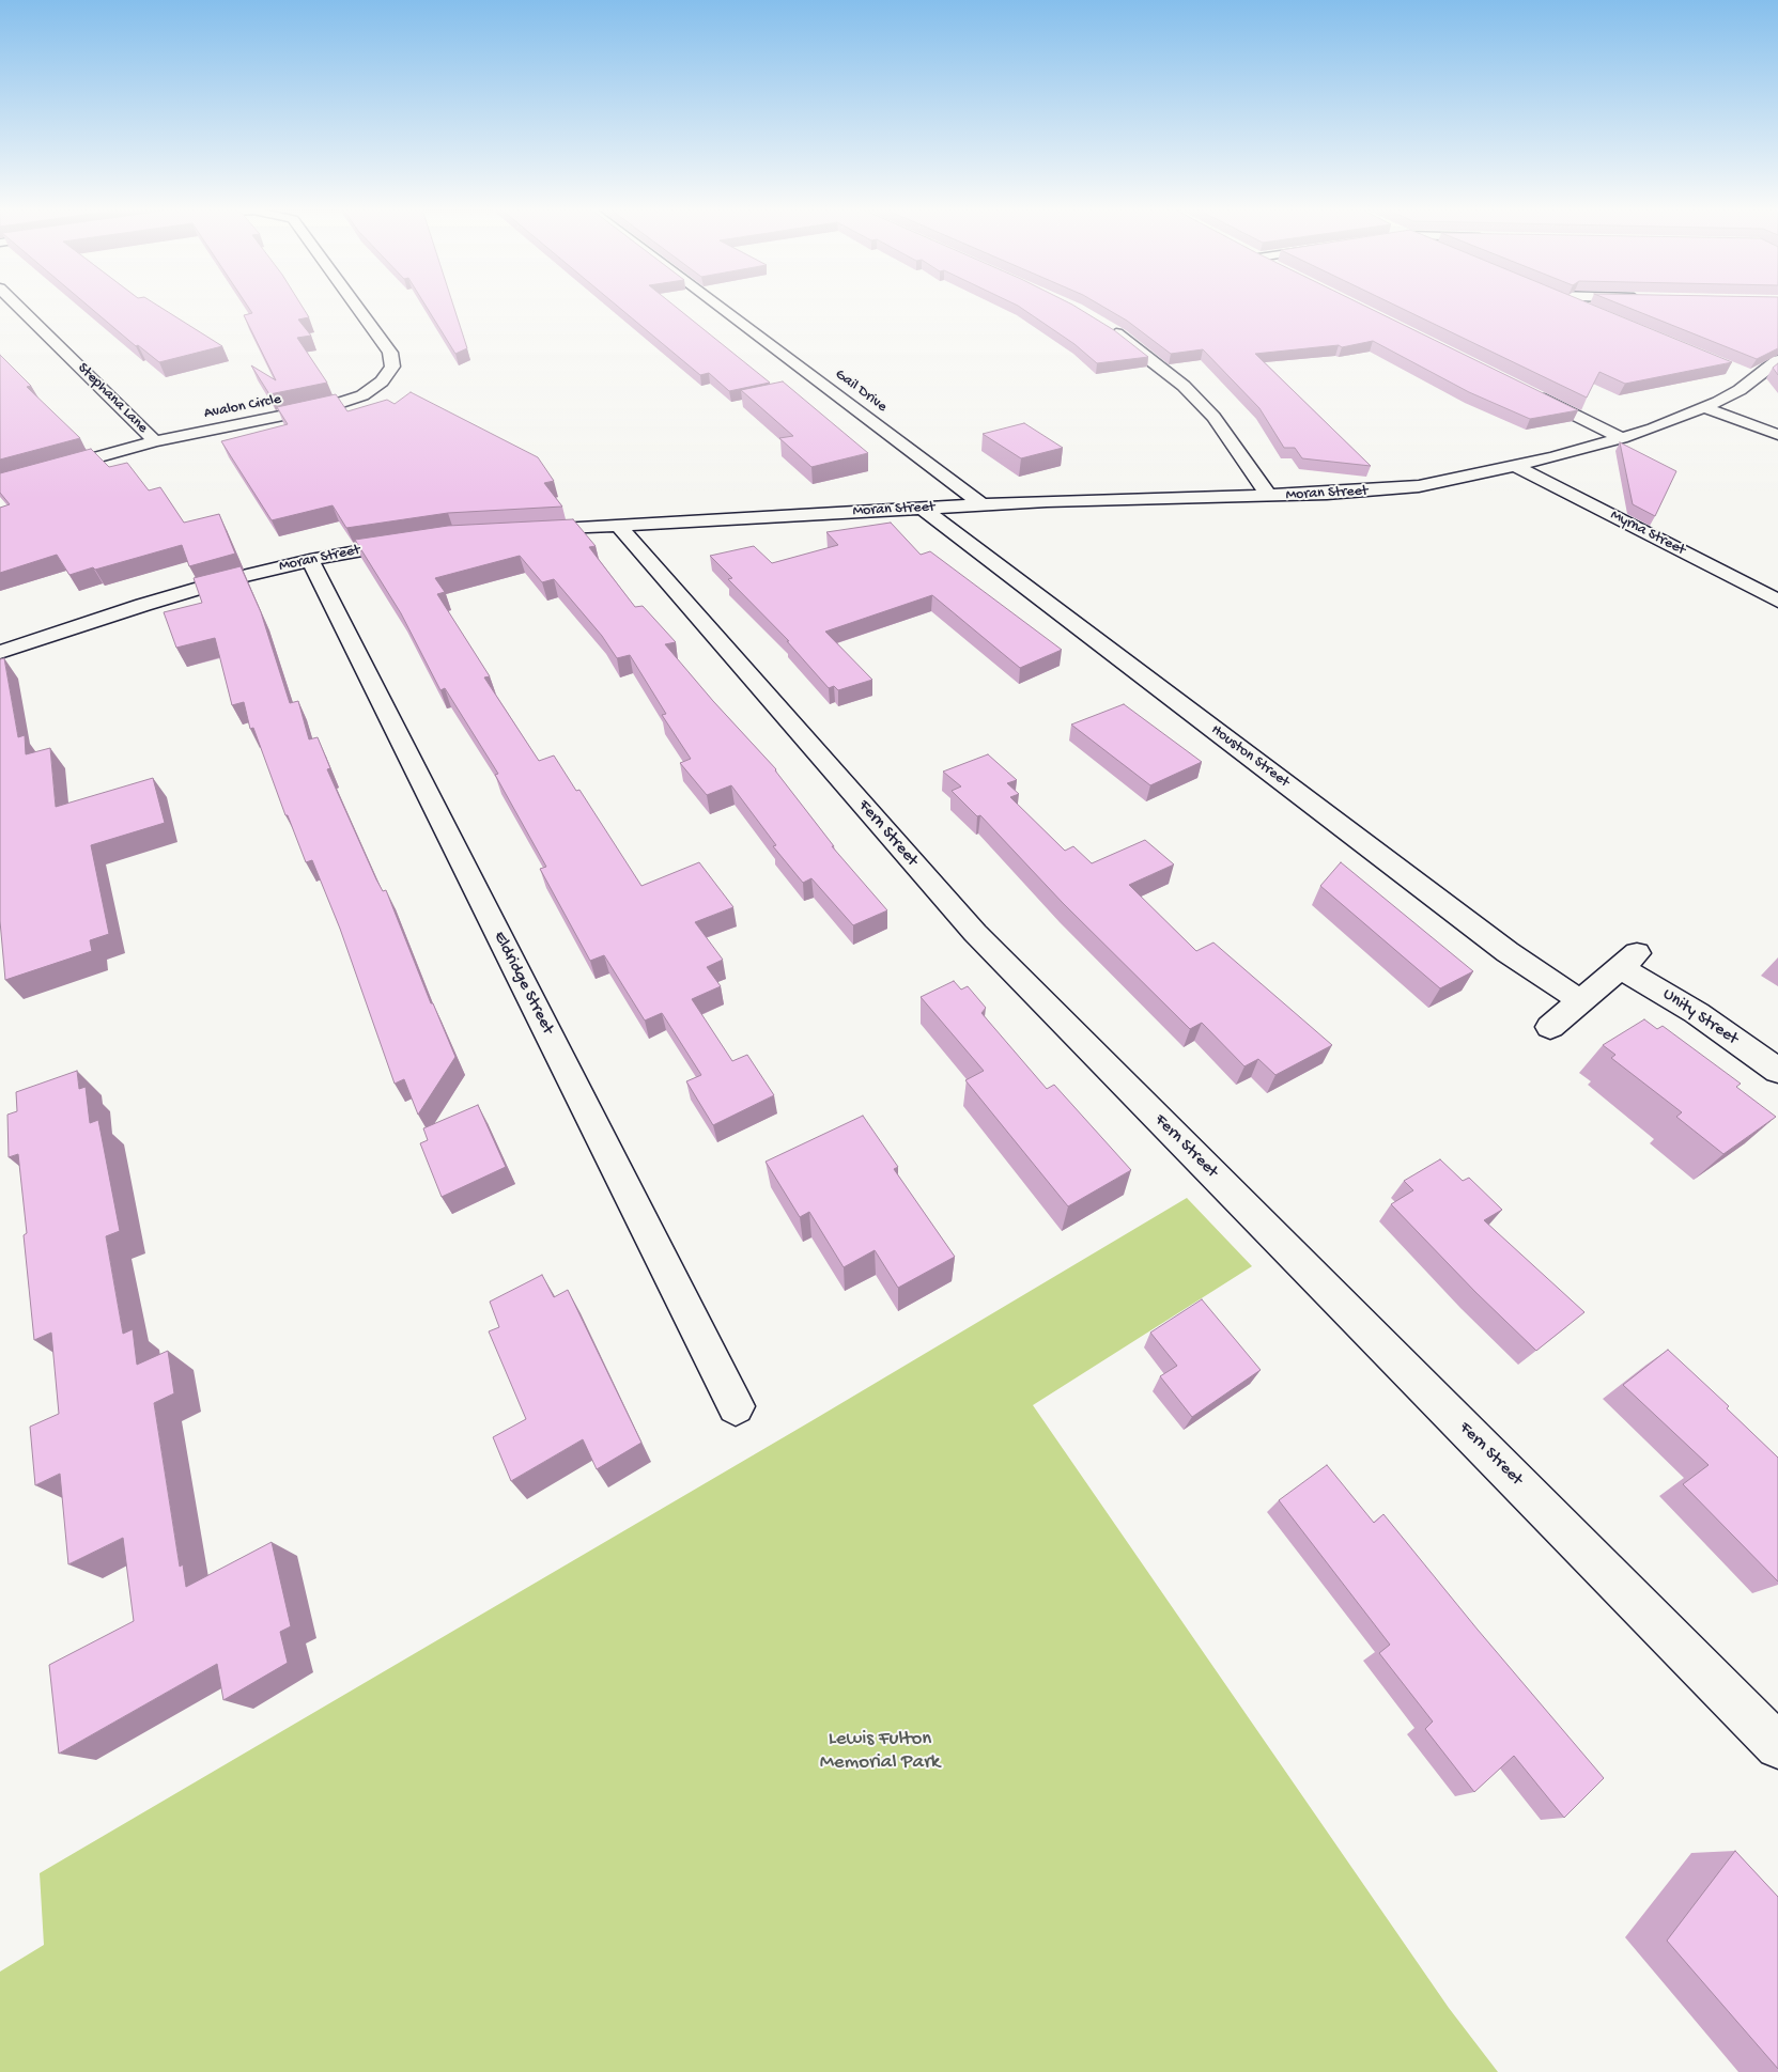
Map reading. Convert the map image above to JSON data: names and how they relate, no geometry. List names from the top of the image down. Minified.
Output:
{"streets":{"street":["Gail Drive","Stephana Lane","Avalon Circle","Moran Street","Myrna Street","Houston Street","Fern Street","Eldridge Street","Unity Street"]},"crossings":[["Gail Drive","Moran Street"],["Stephana Lane","Avalon Circle"],["Moran Street","Myrna Street"],["Moran Street","Houston Street"],["Moran Street","Fern Street"],["Moran Street","Eldridge Street"],["Houston Street","Unity Street"]],"parks":["Lewis Fulton Memorial Park"]}
